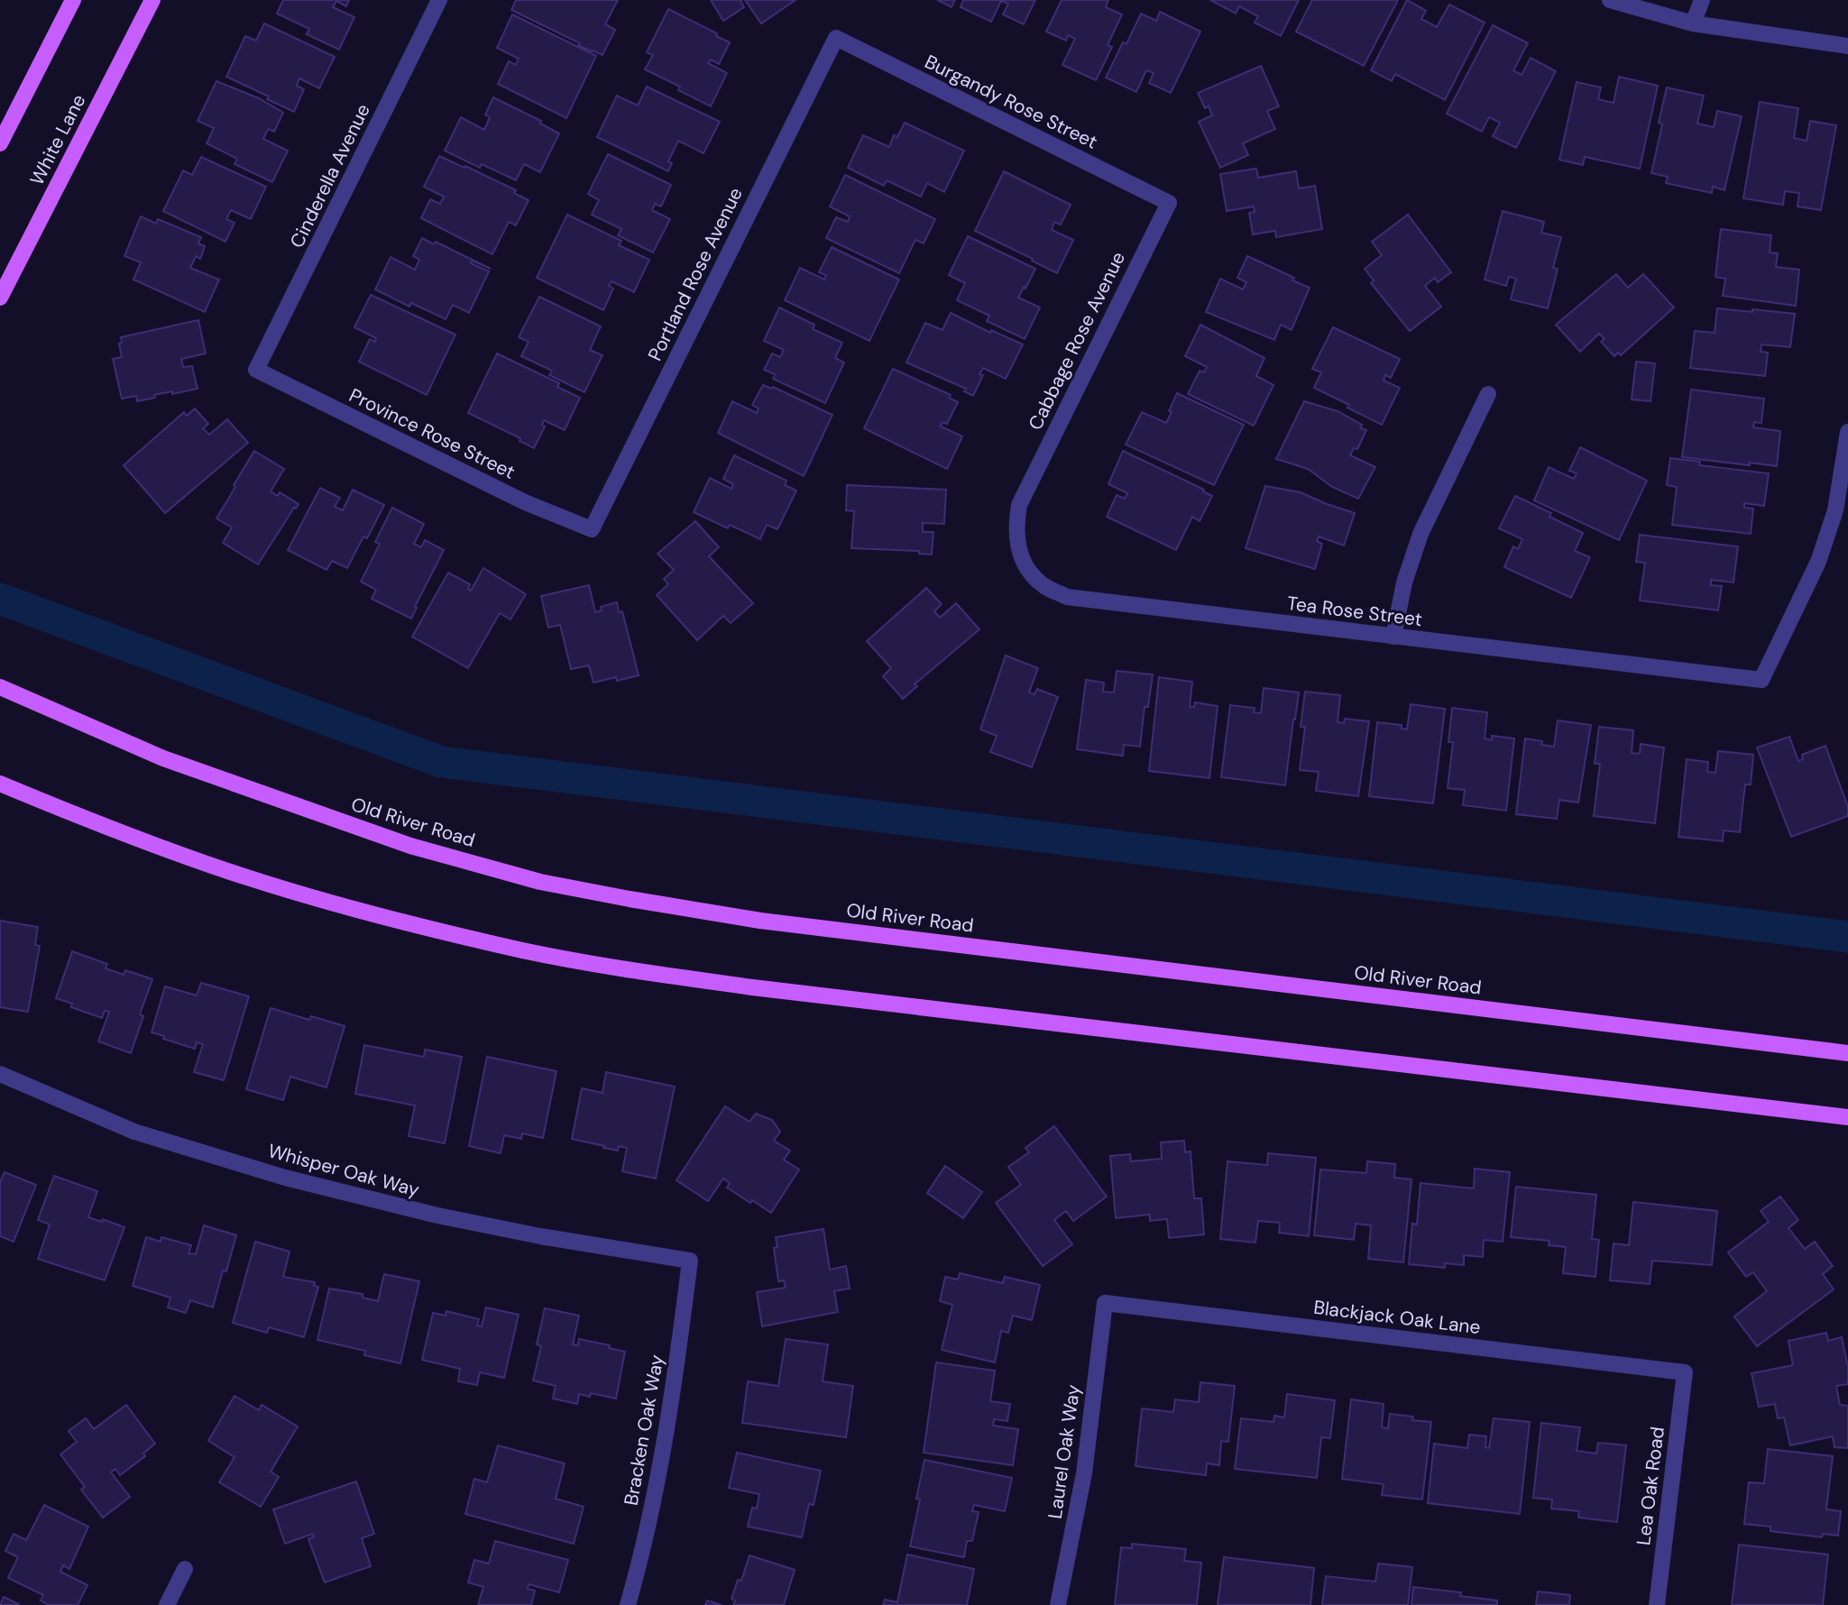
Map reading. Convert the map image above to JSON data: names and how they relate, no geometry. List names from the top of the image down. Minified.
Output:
{"streets":{"main road":["White Lane","Old River Road"],"street":["Burgandy Rose Street","Cinderella Avenue","Portland Rose Avenue","Cabbage Rose Avenue","Province Rose Street","Tea Rose Street","Whisper Oak Way","Blackjack Oak Lane","Bracken Oak Way","Laurel Oak Way","Lea Oak Road"]},"crossings":[["Burgandy Rose Street","Portland Rose Avenue"],["Burgandy Rose Street","Cabbage Rose Avenue"],["Cinderella Avenue","Province Rose Street"],["Portland Rose Avenue","Province Rose Street"],["Cabbage Rose Avenue","Tea Rose Street"],["Whisper Oak Way","Bracken Oak Way"],["Blackjack Oak Lane","Laurel Oak Way"],["Blackjack Oak Lane","Lea Oak Road"]]}
